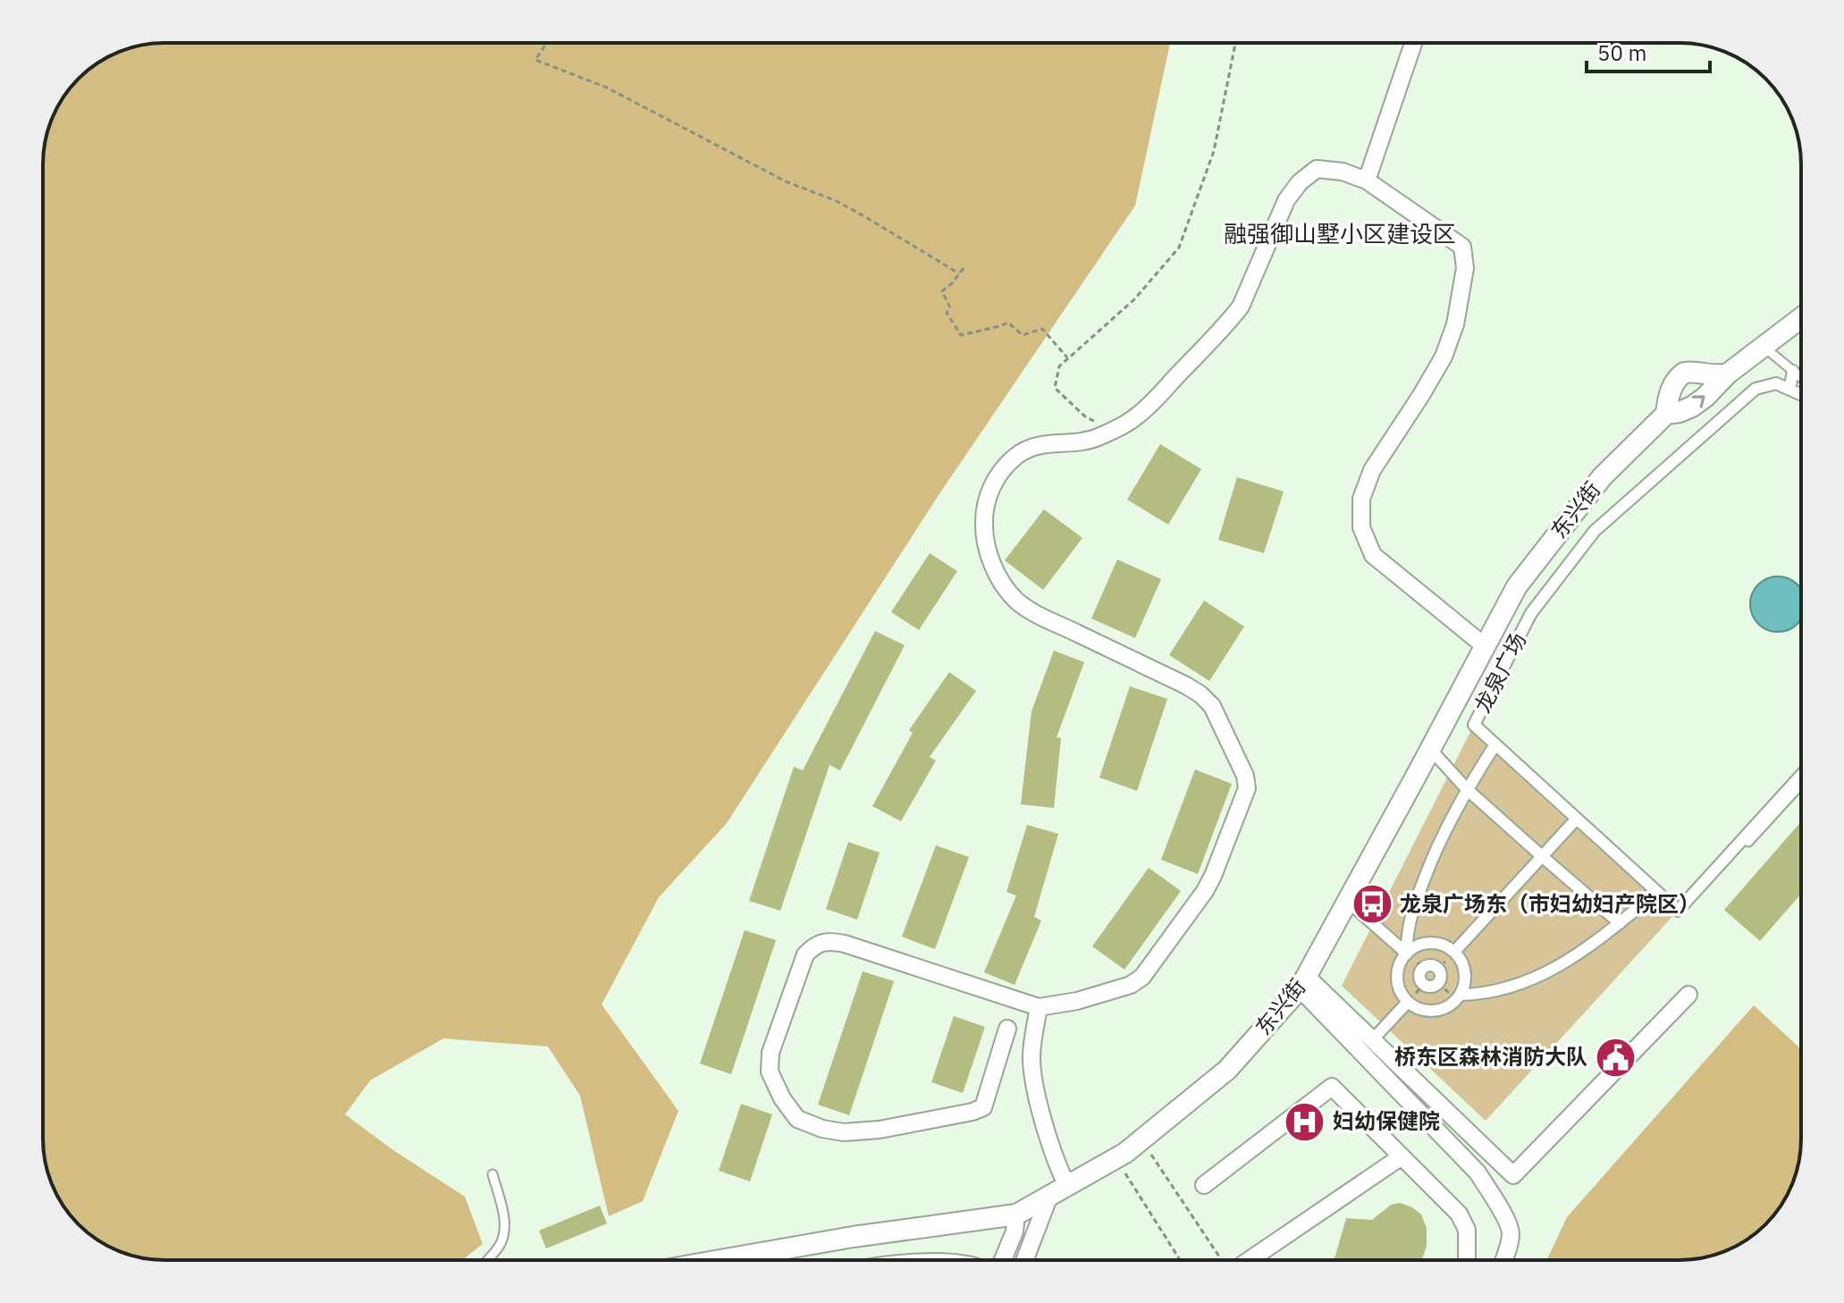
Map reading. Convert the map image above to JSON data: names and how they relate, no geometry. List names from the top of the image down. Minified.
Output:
{"streets":{"street":["东兴街","龙泉广场"]},"districts":["融强御山墅小区建设区"],"places":{"bus stop":["龙泉广场东（市妇幼妇产院区）"],"public building":["桥东区森林消防大队"],"hospital":["妇幼保健院"]},"scale_bar":"50 m"}
